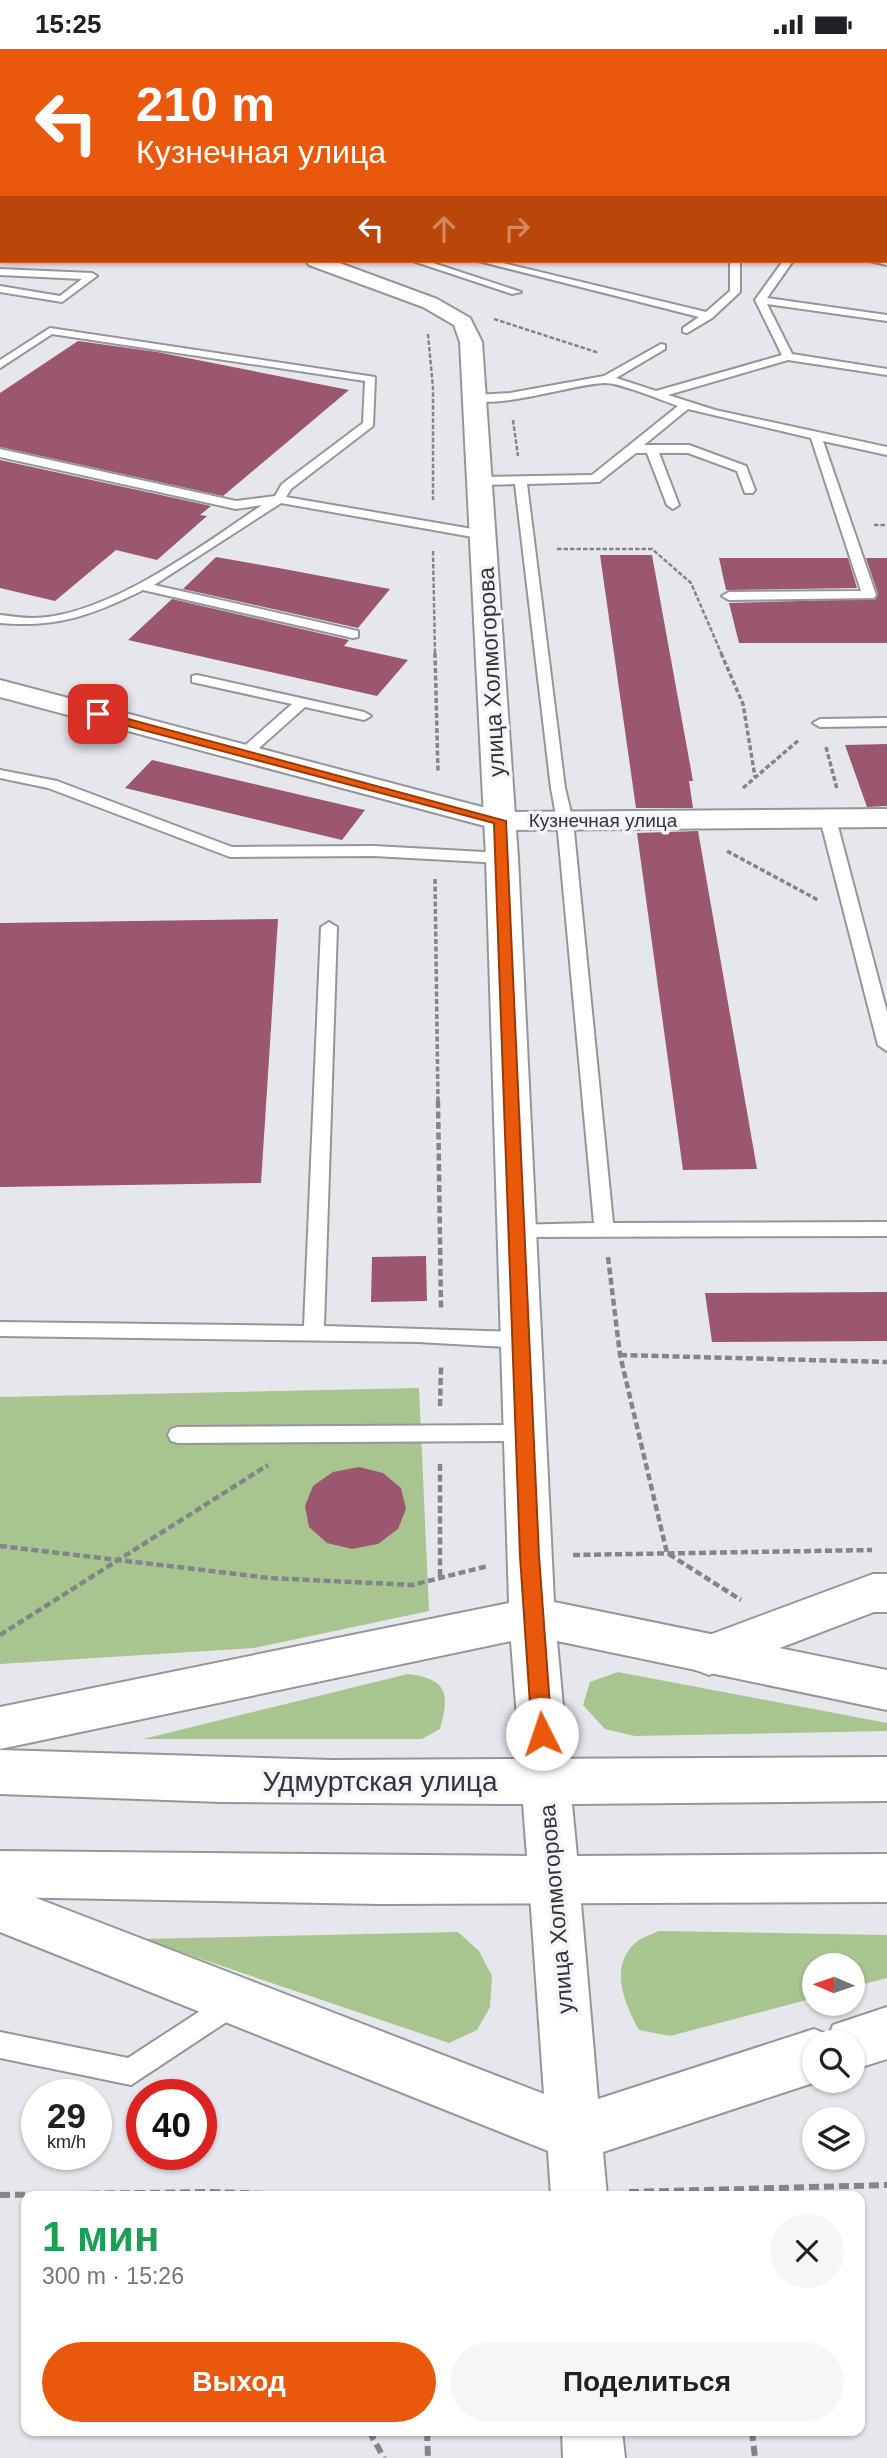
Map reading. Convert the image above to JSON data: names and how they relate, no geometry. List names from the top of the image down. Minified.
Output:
{"streets":{"street":["улица Холмогорова","Кузнечная улица","Удмуртская улица"]},"crossings":[["улица Холмогорова","Кузнечная улица"],["улица Холмогорова","Удмуртская улица"]],"north":"left","page":{"status":"15:25","turn":["210 m","Кузнечная улица"],"speed":"29 km/h","limit":"40","heading":["1 мин","300 m · 15:26"],"buttons":["Выход","Поделиться"]}}
